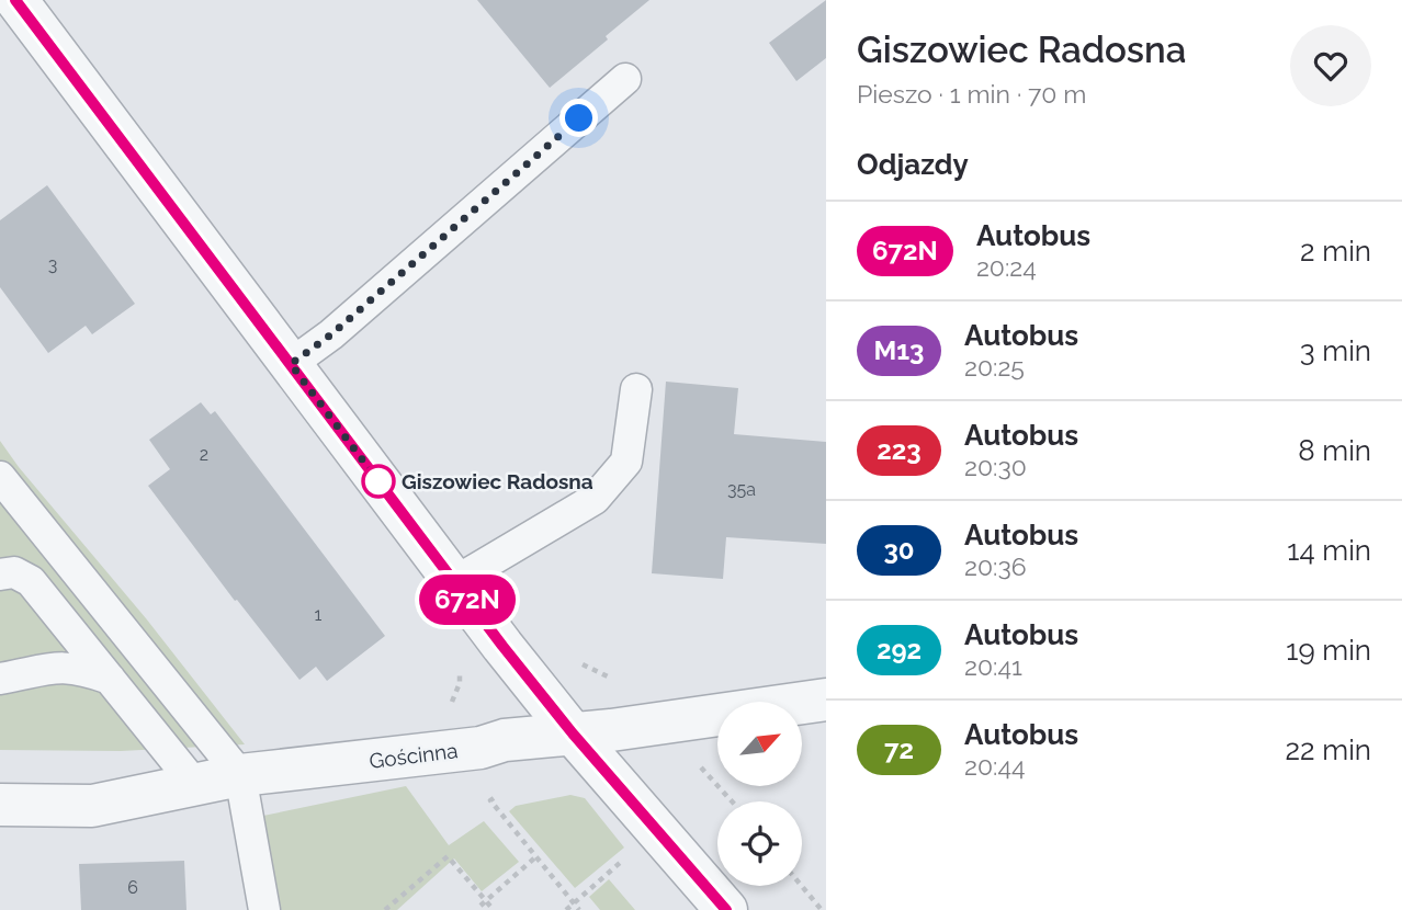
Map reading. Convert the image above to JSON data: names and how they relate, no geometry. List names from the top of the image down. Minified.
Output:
{"streets":{"street":["Gościnna"]},"places":["Giszowiec Radosna"],"lines":["bus line 672N"],"house_numbers":["3","2","35a","1","6"],"north":"top right","page":{"on_map":"672N","heading":[["Giszowiec Radosna","Pieszo · 1 min · 70 m"],"Odjazdy"],"list":[{"mark":"672N","name":"Autobus","note":"20:24","value":"2 min"},{"mark":"M13","name":"Autobus","note":"20:25","value":"3 min"},{"mark":"223","name":"Autobus","note":"20:30","value":"8 min"},{"mark":"30","name":"Autobus","note":"20:36","value":"14 min"},{"mark":"292","name":"Autobus","note":"20:41","value":"19 min"},{"mark":"72","name":"Autobus","note":"20:44","value":"22 min"}]}}
